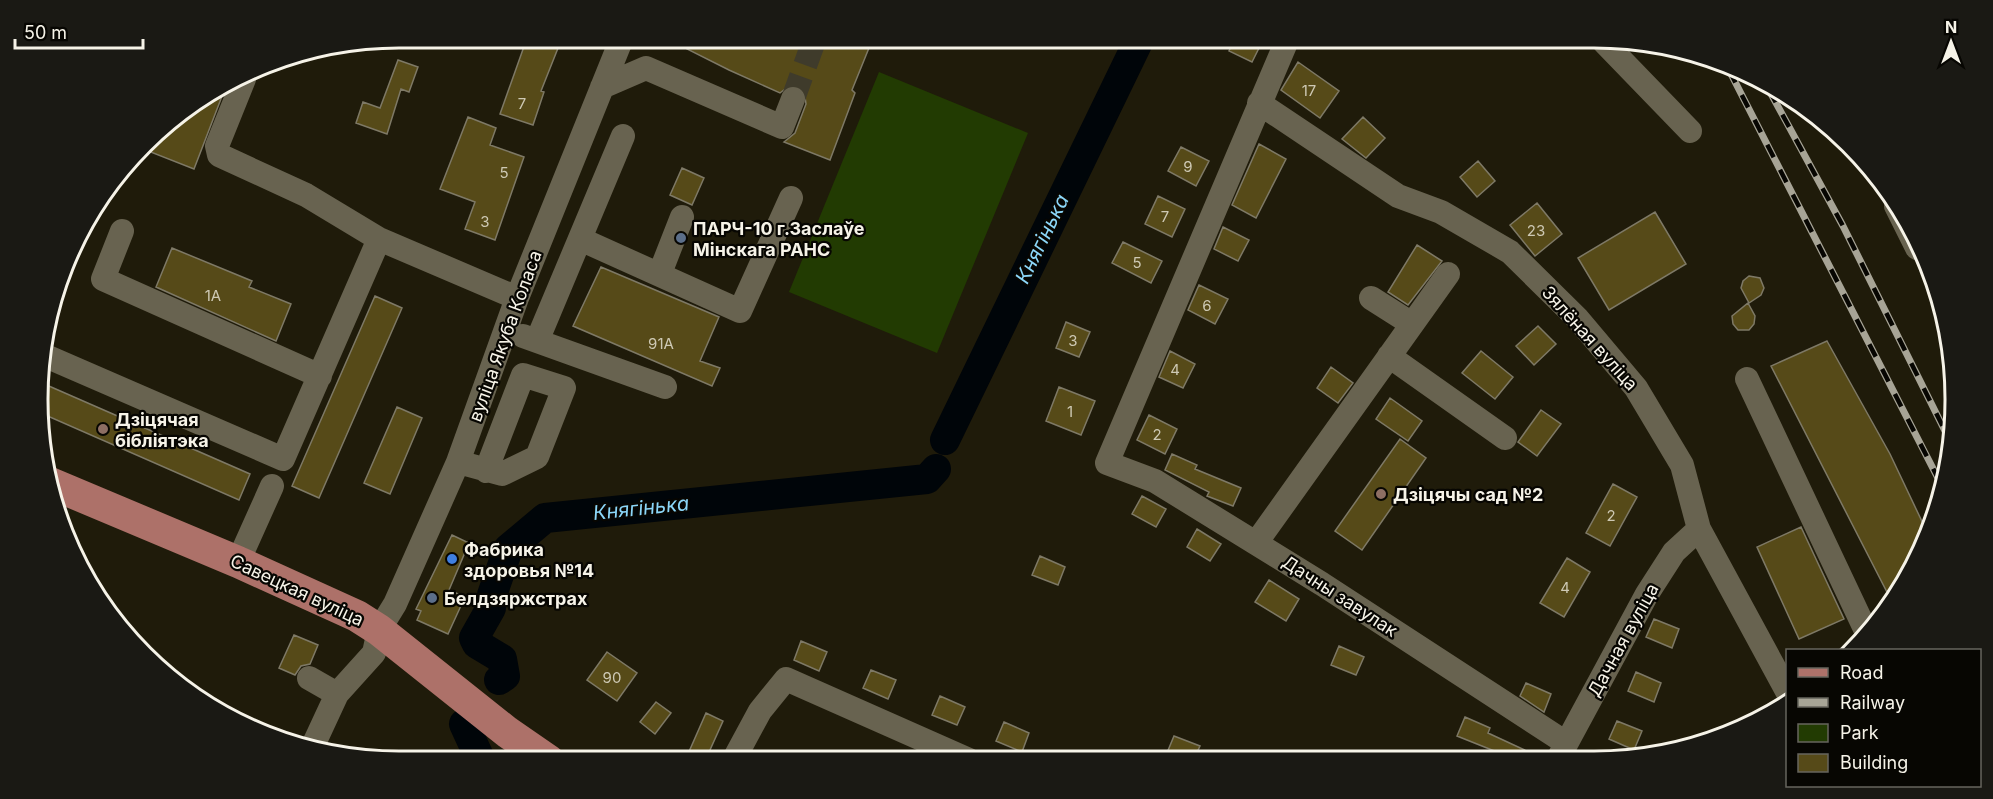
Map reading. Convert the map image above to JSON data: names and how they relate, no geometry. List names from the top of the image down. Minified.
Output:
{"streets":{"main road":["Савецкая вуліца"],"street":["вуліца Якуба Коласа","Зялёная вуліца","Дачны завулак","Дачная вуліца"]},"crossings":[["вуліца Якуба Коласа","Савецкая вуліца"],["Зялёная вуліца","Дачны завулак"],["Зялёная вуліца","Дачная вуліца"],["Дачны завулак","Дачная вуліца"]],"water":["Княгінька"],"places":["ПАРЧ-10 г.Заслаўе Мінскага РАНС","Дзіцячая бібліятэка","Дзіцячы сад №2","Фабрика здоровья №14","Белдзяржстрах"],"house_numbers":["17","7","9","5","7","3","23","5","1А","6","3","91А","4","1","2","2","4","90"],"legend":["Road","Railway","Park","Building"],"scale_bar":"50 m","north":"top"}
